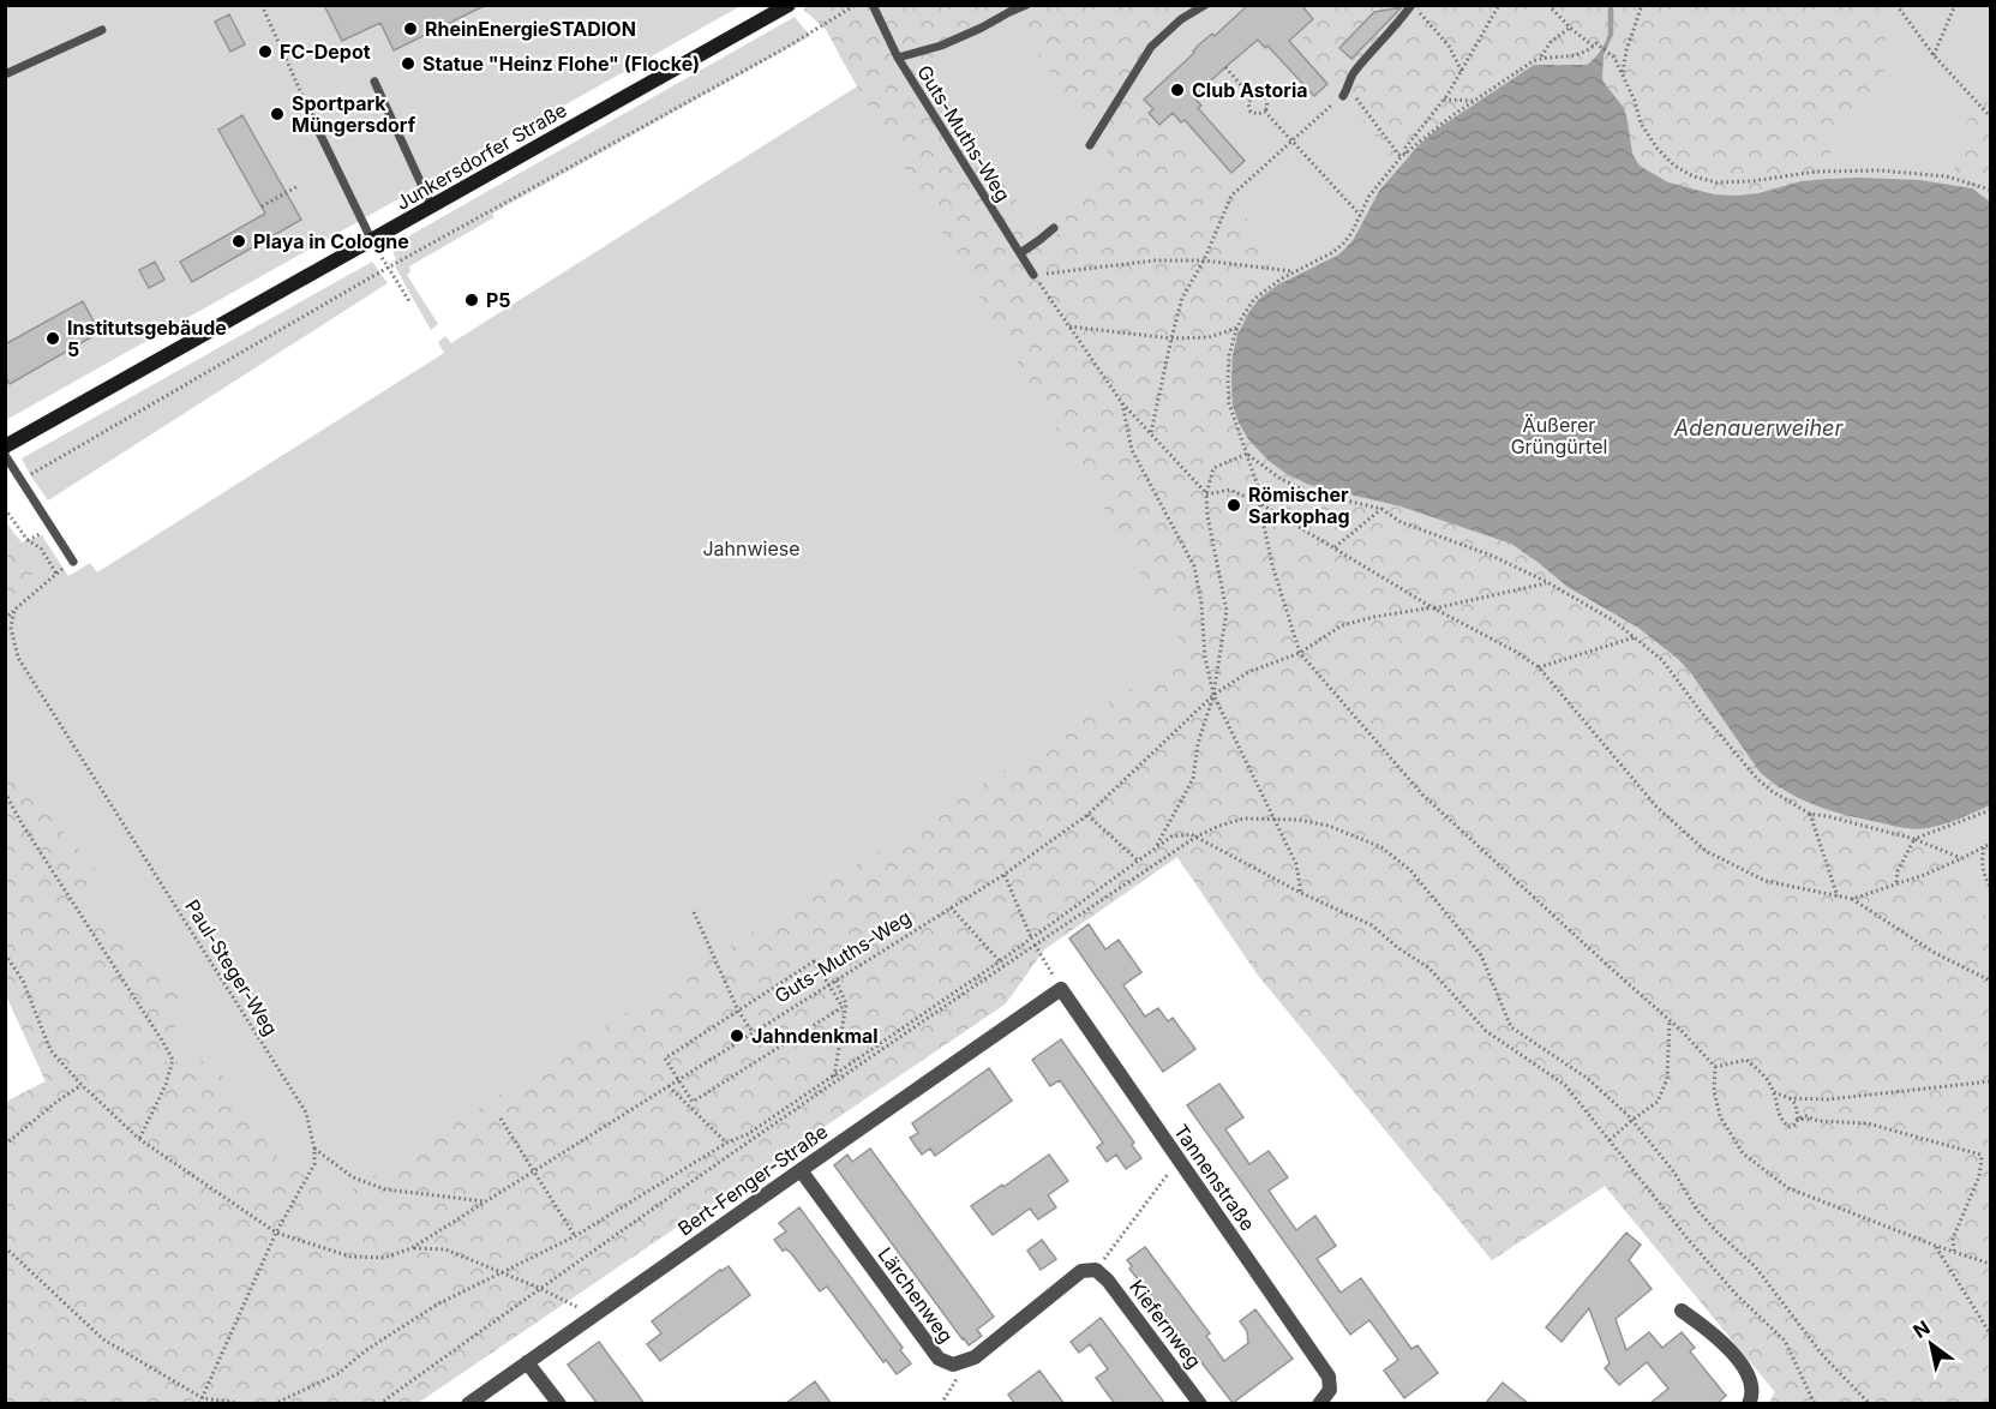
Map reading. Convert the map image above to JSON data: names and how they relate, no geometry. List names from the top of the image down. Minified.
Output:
{"streets":{"street":["Junkersdorfer Straße","Tannenstraße","Bert-Fenger-Straße","Lärchenweg","Kiefernweg"],"lane":["Guts-Muths-Weg"],"path":["Paul-Steger-Weg"]},"crossings":[["Guts-Muths-Weg","Paul-Steger-Weg"],["Tannenstraße","Bert-Fenger-Straße"],["Bert-Fenger-Straße","Lärchenweg"],["Lärchenweg","Kiefernweg"]],"water":["Adenauerweiher"],"parks":["Äußerer Grüngürtel","Jahnwiese"],"places":["RheinEnergieSTADION","FC-Depot","Statue \"Heinz Flohe\" (Flocke)","Club Astoria","Sportpark Müngersdorf","Playa in Cologne","P5","Institutsgebäude 5","Römischer Sarkophag","Jahndenkmal"],"north":"top left"}
